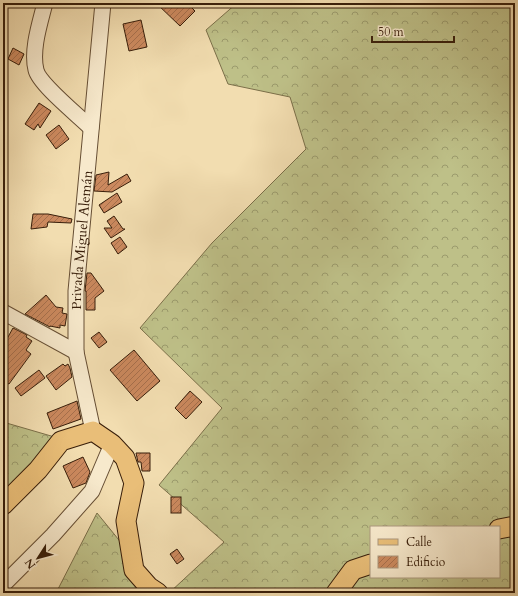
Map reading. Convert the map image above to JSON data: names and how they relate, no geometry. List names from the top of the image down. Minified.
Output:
{"streets":{"street":["Privada Miguel Alemán"]},"legend":["Calle","Edificio"],"scale_bar":"50 m","north":"bottom left"}
